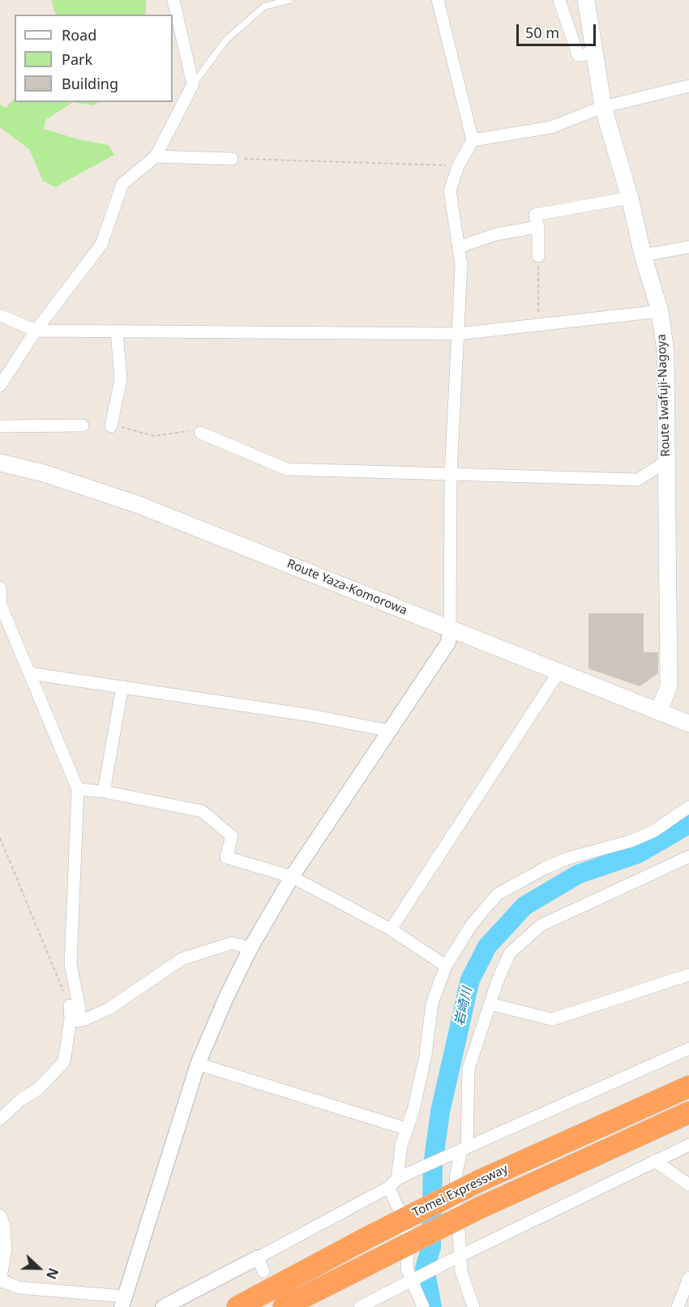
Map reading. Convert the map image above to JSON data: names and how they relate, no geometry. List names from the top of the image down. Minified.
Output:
{"streets":{"highway":["Tomei Expressway"],"main road":["Route Iwafuji-Nagoya","Route Yaza-Komorowa"]},"crossings":[["Route Iwafuji-Nagoya","Route Yaza-Komorowa"]],"water":["岩崎川"],"legend":["Road","Park","Building"],"scale_bar":"50 m","north":"right"}
